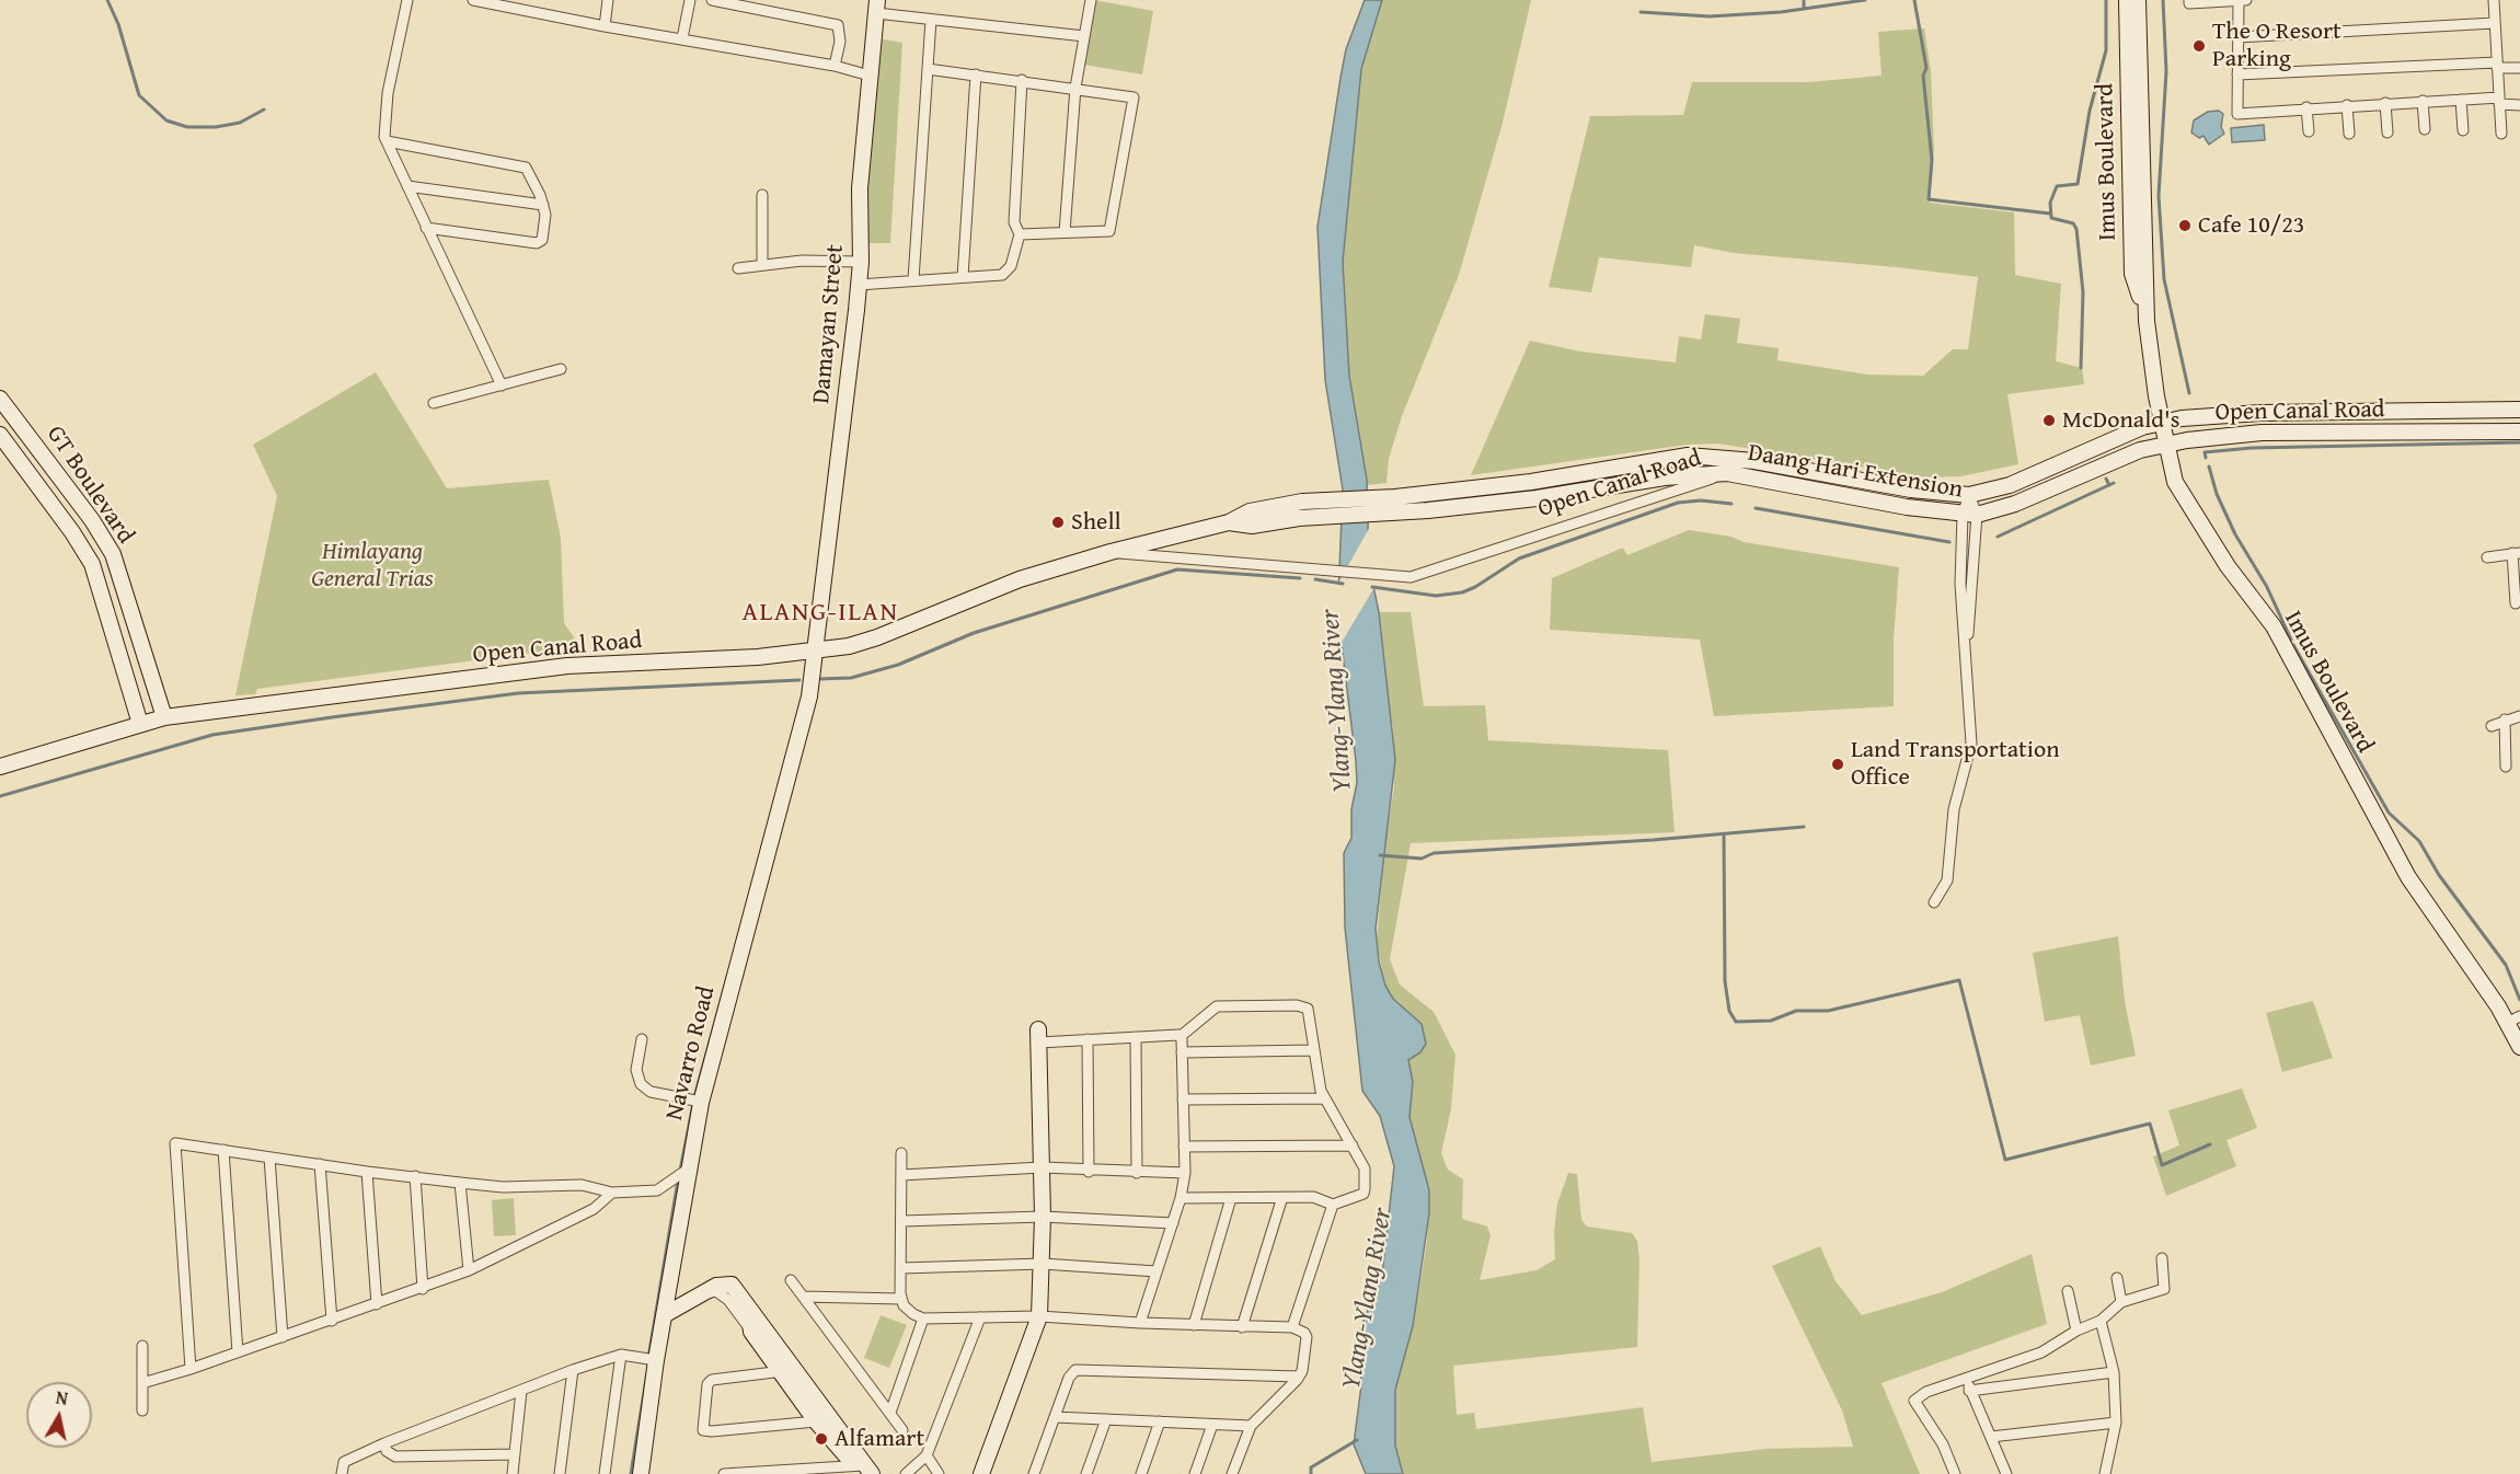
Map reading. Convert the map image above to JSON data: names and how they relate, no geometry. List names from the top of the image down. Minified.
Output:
{"streets":{"main road":["Imus Boulevard","Damayan Street","Open Canal Road","Daang Hari Extension","GT Boulevard","Navarro Road"]},"crossings":[["Imus Boulevard","Open Canal Road"],["Damayan Street","Open Canal Road"],["Damayan Street","Navarro Road"],["Open Canal Road","Daang Hari Extension"],["Open Canal Road","GT Boulevard"],["Open Canal Road","Navarro Road"]],"districts":["ALANG-ILAN"],"water":["Ylang-Ylang River"],"parks":["Himlayang General Trias"],"places":["The O Resort Parking","Cafe 10/23","McDonald's","Shell","Land Transportation Office","Alfamart"],"north":"top"}
